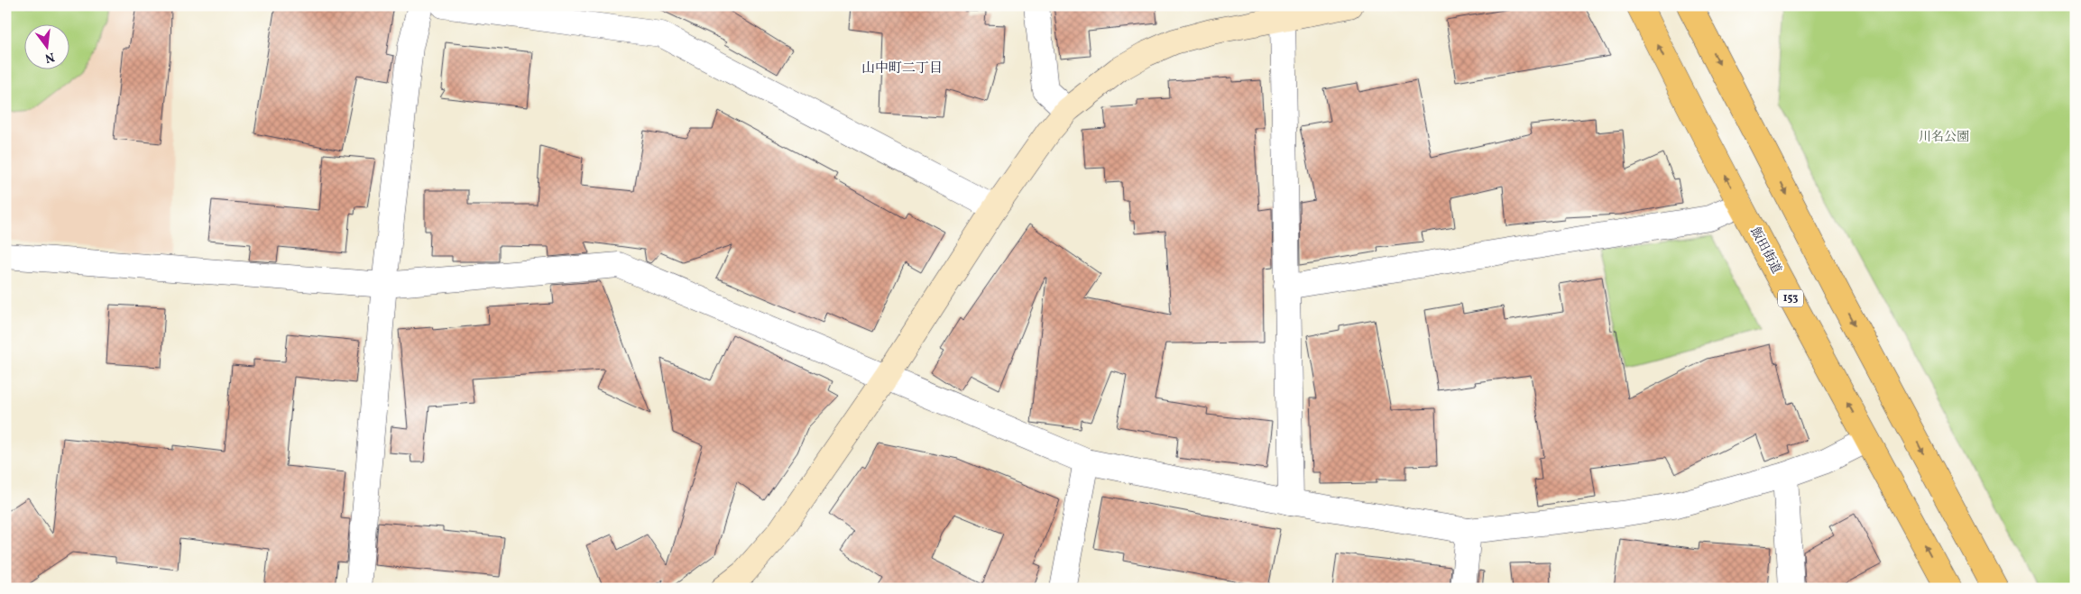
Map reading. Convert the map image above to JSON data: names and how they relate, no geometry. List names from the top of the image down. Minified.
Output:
{"streets":{"highway":["飯田街道","153"]},"districts":["山中町二丁目"],"parks":["川名公園"],"north":"bottom"}
